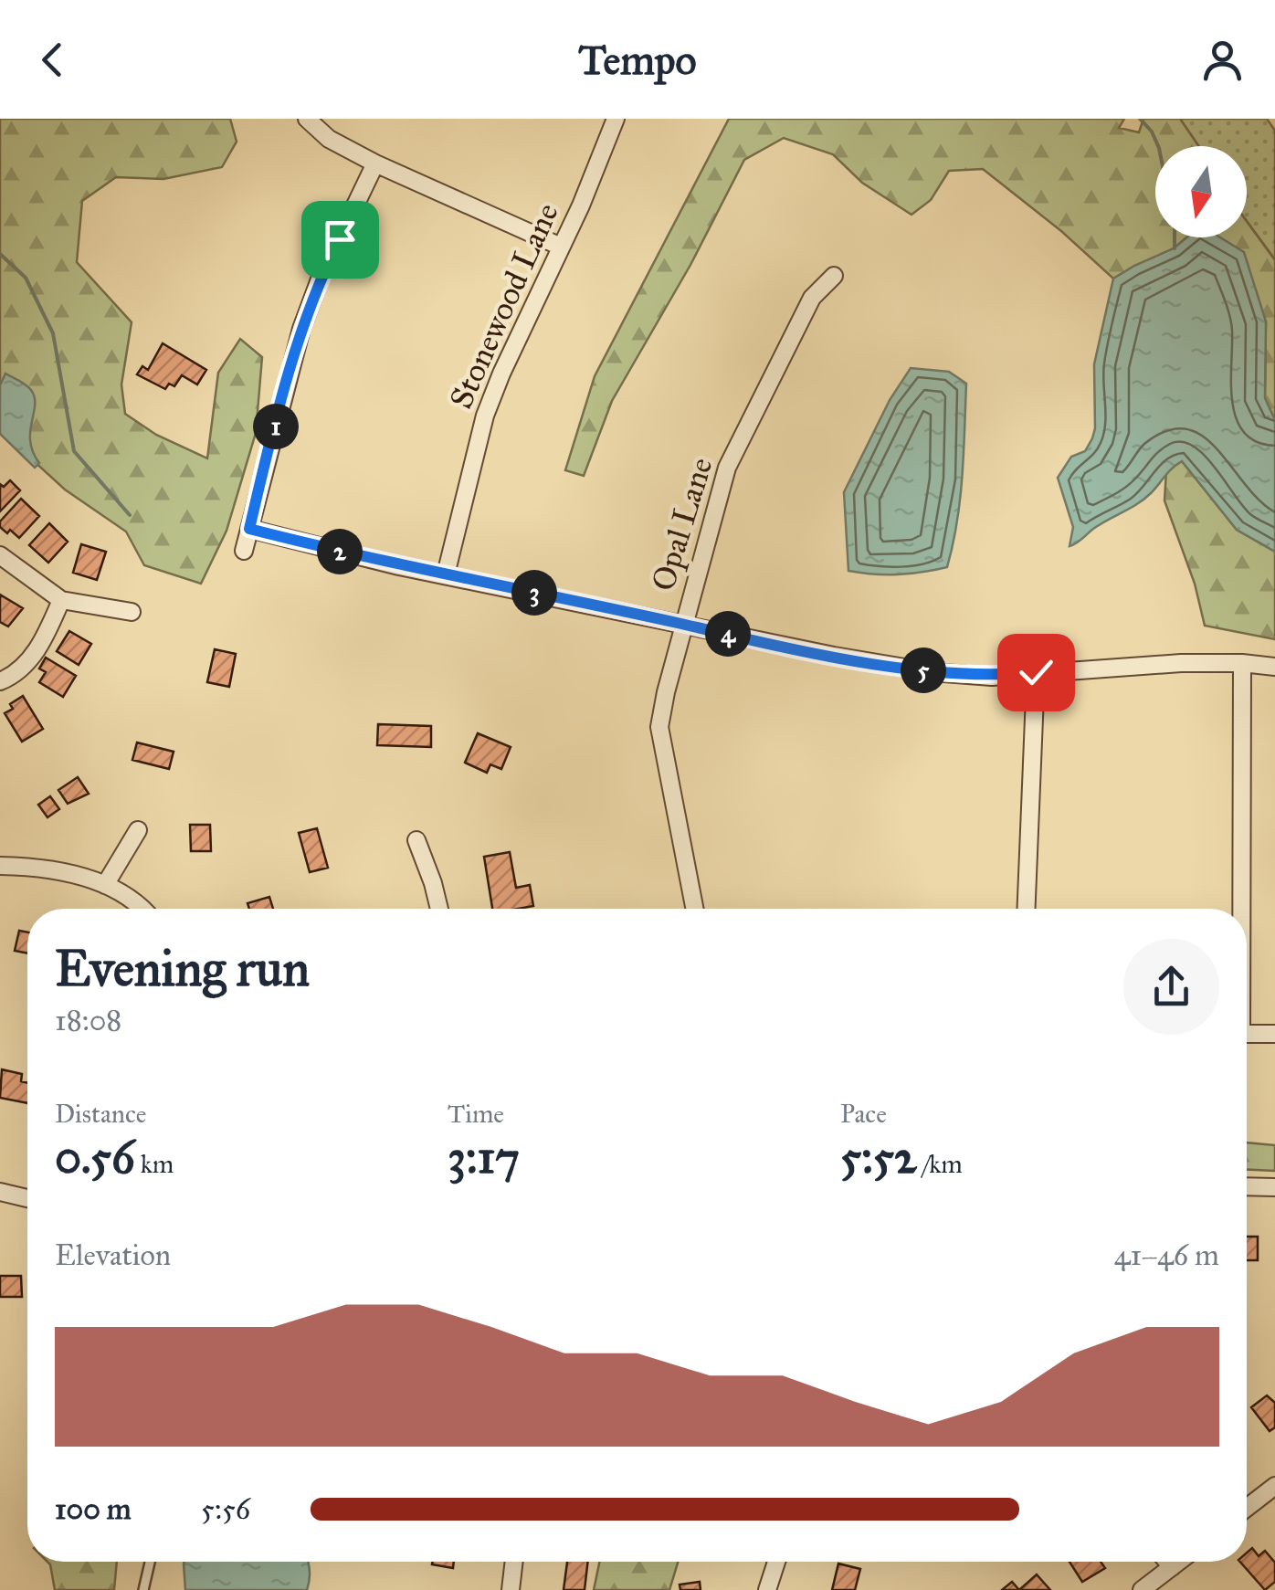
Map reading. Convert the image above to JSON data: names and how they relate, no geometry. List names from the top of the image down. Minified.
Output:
{"streets":{"street":["Stonewood Lane","Opal Lane"]},"north":"bottom","page":{"header":"Tempo","pins":["1","2","3","4","5"],"heading":["Evening run","18:08"],"stats":[["Distance","0.56 km"],["Time","3:17"],["Pace","5:52 /km"]],"chart":["Elevation","41–46 m"],"list":[{"name":"100 m","note":"5:56"}]}}
